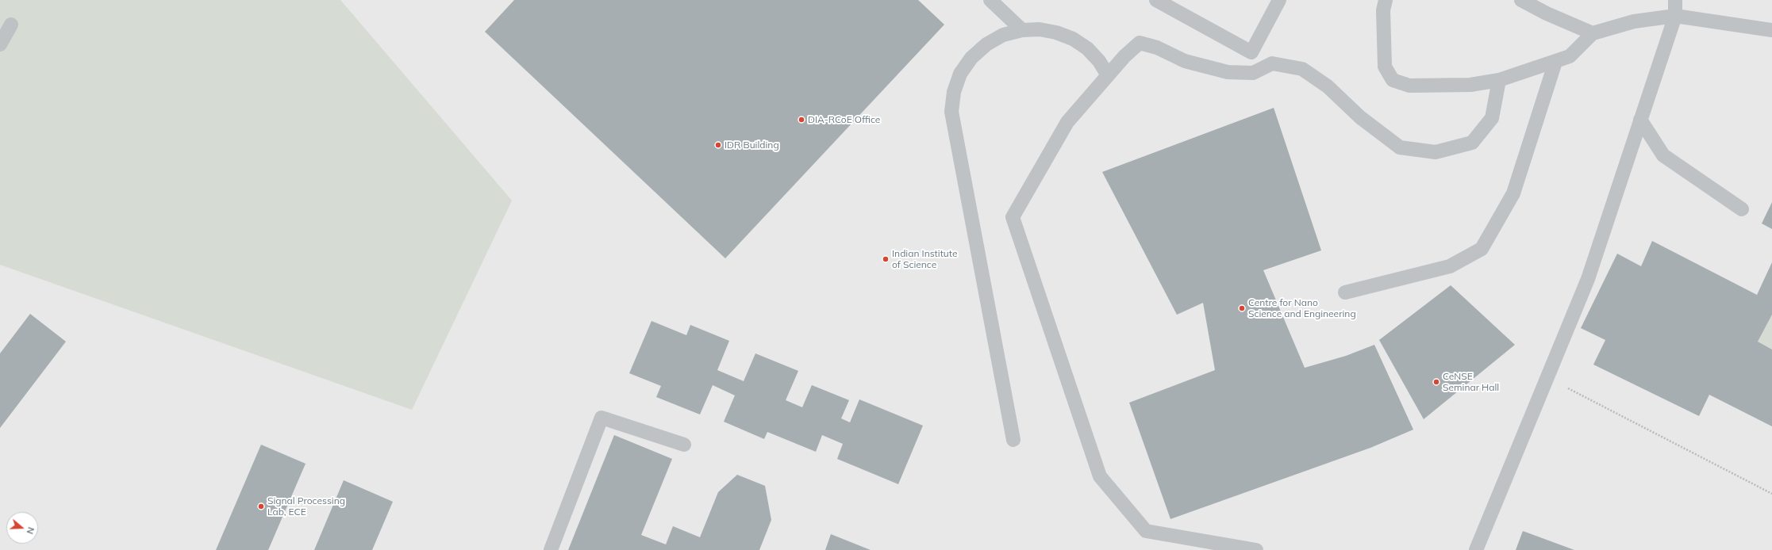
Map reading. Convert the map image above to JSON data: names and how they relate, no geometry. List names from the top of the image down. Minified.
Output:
{"places":["DIA-RCoE Office","IDR Building","Indian Institute of Science","Centre for Nano Science and Engineering","CeNSE Seminar Hall","Signal Processing Lab, ECE"],"north":"right"}
